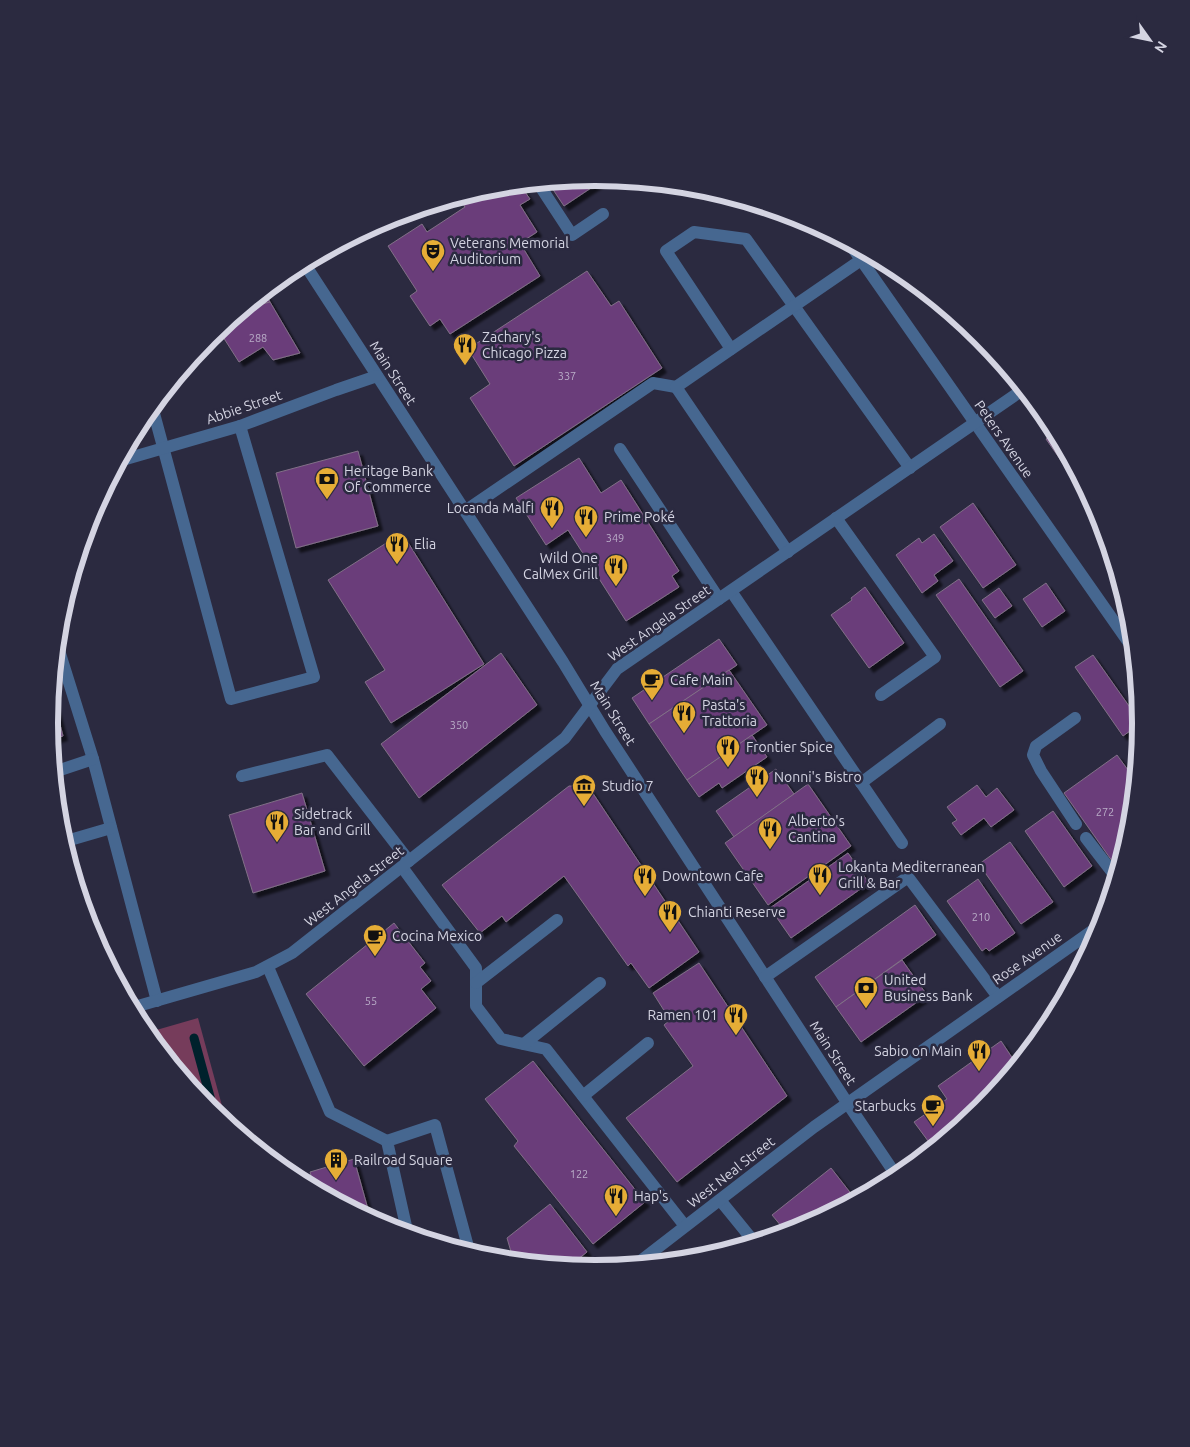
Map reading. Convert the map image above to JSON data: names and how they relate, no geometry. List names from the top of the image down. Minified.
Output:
{"streets":{"street":["Main Street","Abbie Street","Peters Avenue","West Angela Street","Rose Avenue","West Neal Street"]},"crossings":[["Main Street","Abbie Street"],["Main Street","West Angela Street"],["Main Street","Rose Avenue"],["Main Street","West Neal Street"],["Peters Avenue","West Angela Street"],["Rose Avenue","West Neal Street"]],"places":{"theatre":["Veterans Memorial Auditorium"],"restaurant":["Zachary's Chicago Pizza","Locanda Malfi","Prime Poké","Elia","Wild One CalMex Grill","Pasta's Trattoria","Frontier Spice","Nonni's Bistro","Sidetrack Bar and Grill","Alberto's Cantina","Lokanta Mediterranean Grill & Bar","Downtown Cafe","Chianti Reserve","Ramen 101","Sabio on Main","Hap's"],"bank":["Heritage Bank Of Commerce","United Business Bank"],"cafe":["Cafe Main","Cocina Mexico","Starbucks"],"museum":["Studio 7"],"building":["Railroad Square"]},"house_numbers":["288","337","349","350","272","210","55","122"],"north":"bottom right"}
